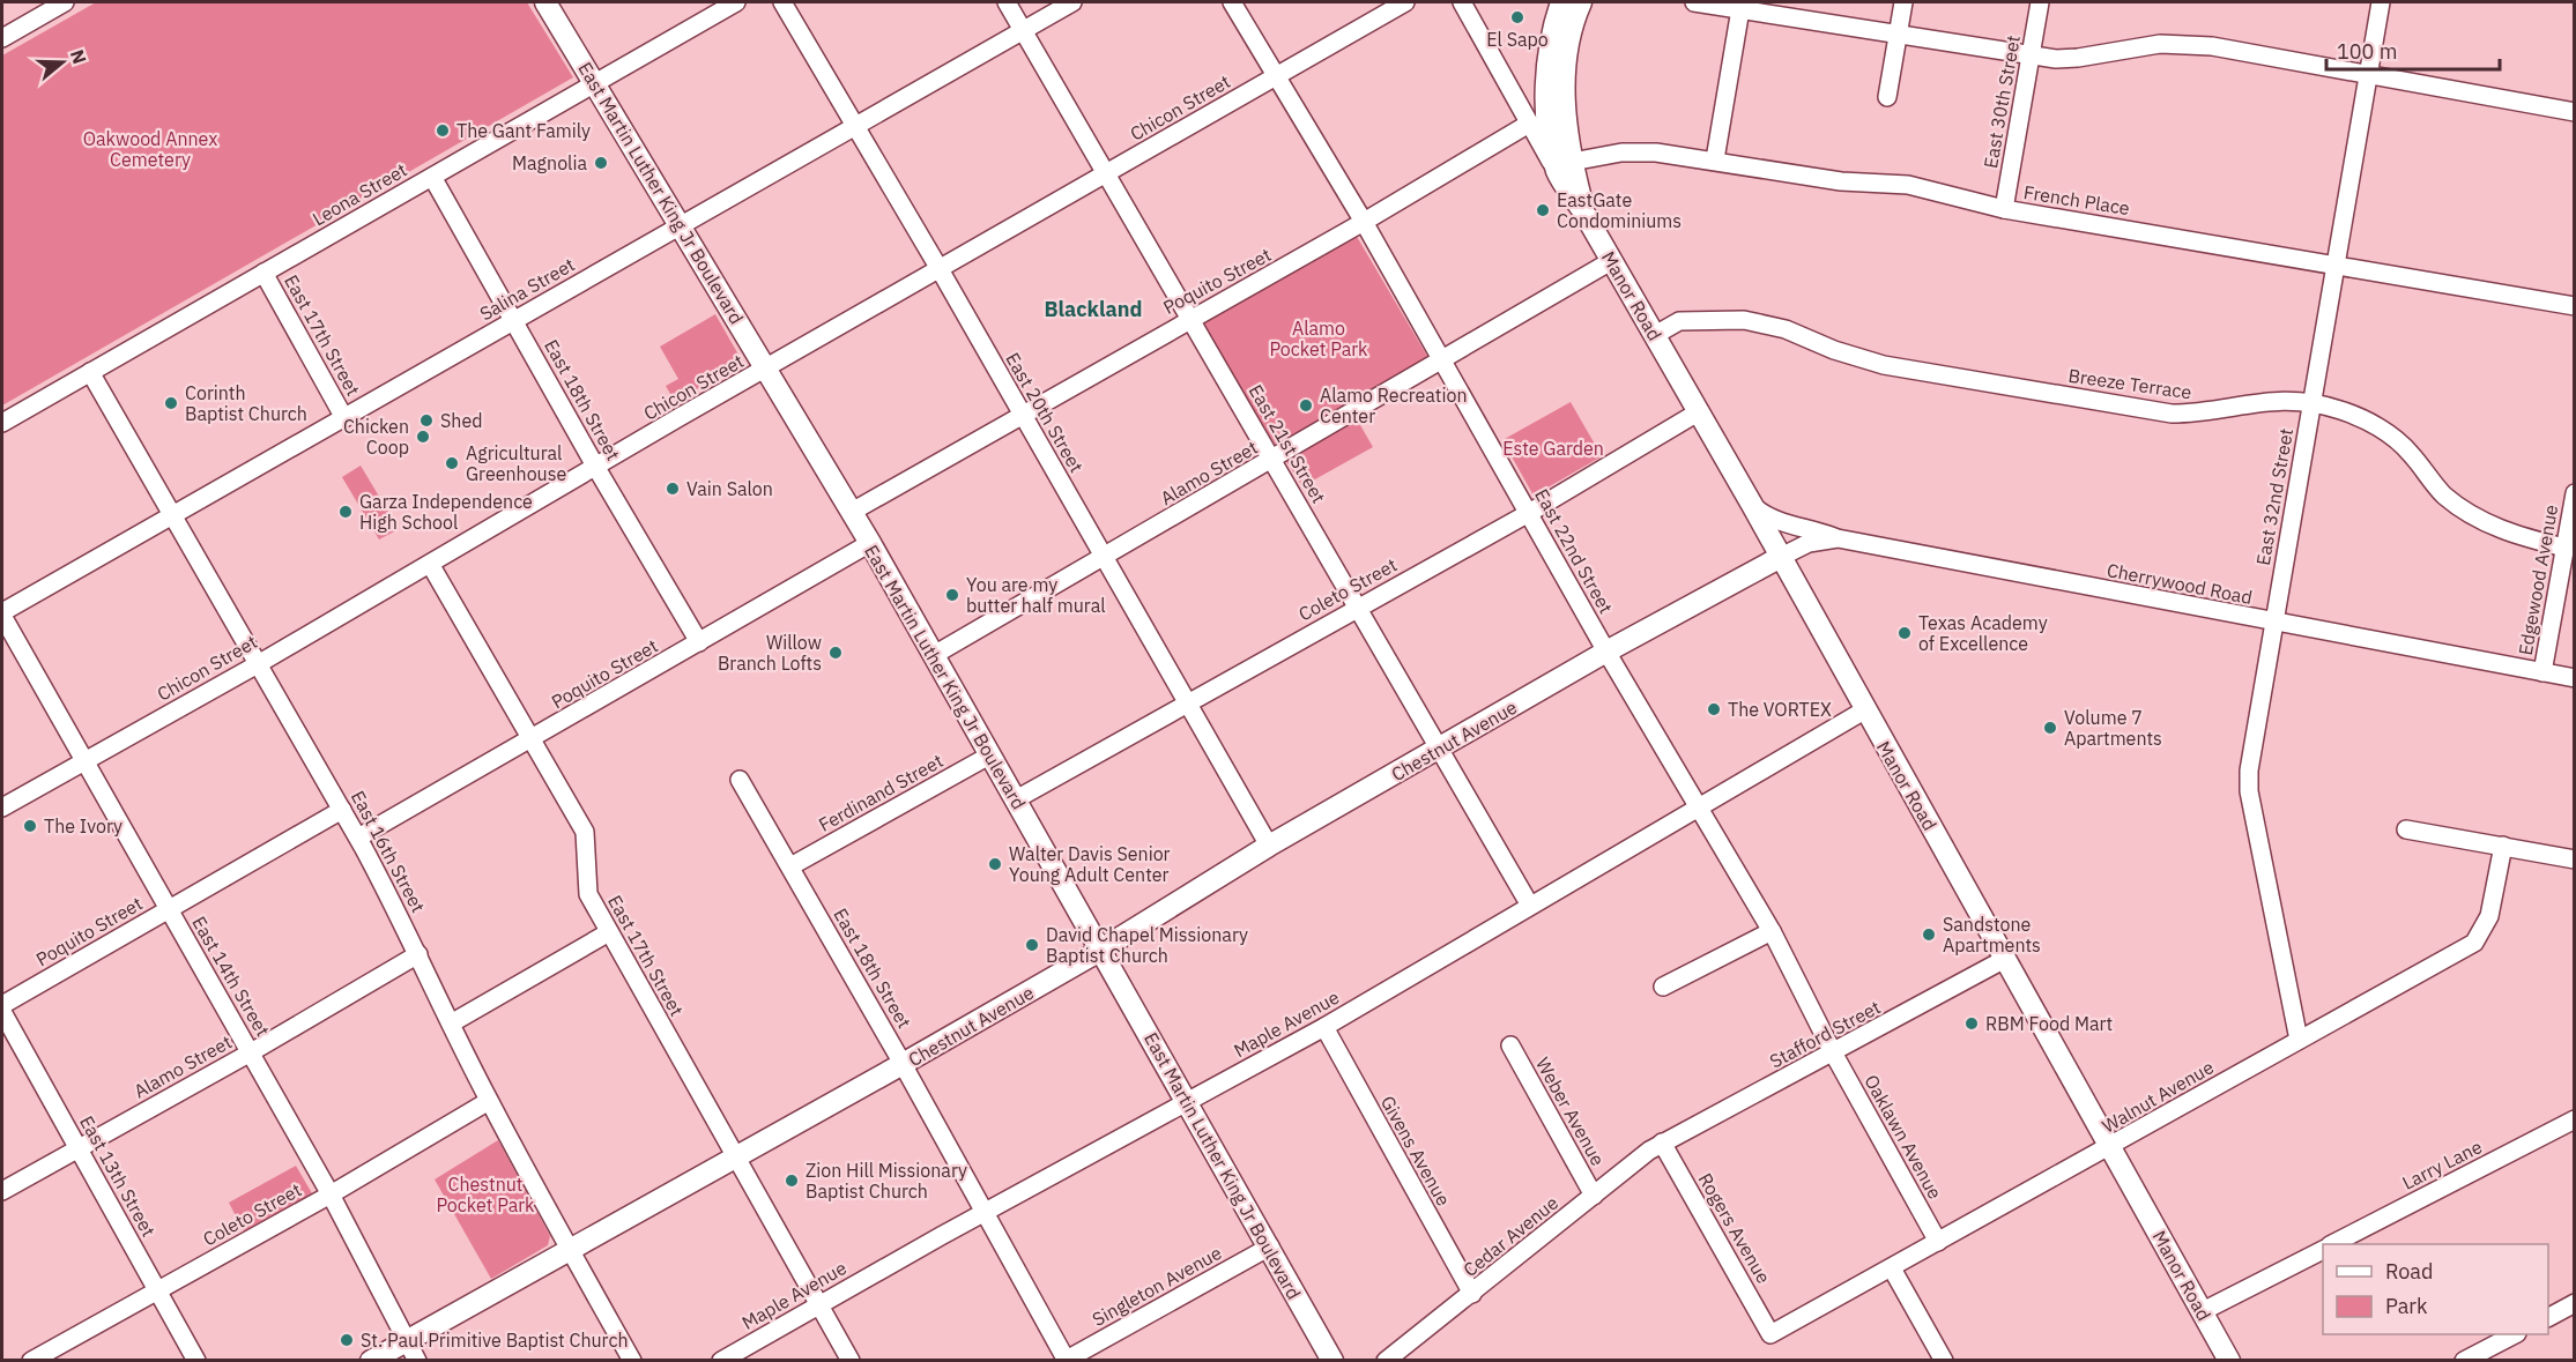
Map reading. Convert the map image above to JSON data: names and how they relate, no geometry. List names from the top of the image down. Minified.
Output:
{"streets":{"main road":["East Martin Luther King Jr Boulevard","Manor Road","Chestnut Avenue"],"street":["East 30th Street","Chicon Street","Leona Street","French Place","Poquito Street","Salina Street","East 17th Street","Breeze Terrace","East 18th Street","East 20th Street","East 21st Street","Alamo Street","East 32nd Street","East 22nd Street","Edgewood Avenue","Cherrywood Road","Coleto Street","Ferdinand Street","East 16th Street","East 14th Street","Maple Avenue","Stafford Street","Walnut Avenue","Weber Avenue","Oaklawn Avenue","Givens Avenue","Larry Lane","East 13th Street","Rogers Avenue","Cedar Avenue","Singleton Avenue"]},"crossings":[["East 30th Street","French Place"],["Chicon Street","East Martin Luther King Jr Boulevard"],["Chicon Street","East 17th Street"],["Chicon Street","East 18th Street"],["Chicon Street","East 20th Street"],["Chicon Street","East 21st Street"],["Chicon Street","East 22nd Street"],["Chicon Street","East 16th Street"],["Chicon Street","East 14th Street"],["East Martin Luther King Jr Boulevard","Leona Street"],["East Martin Luther King Jr Boulevard","Poquito Street"],["East Martin Luther King Jr Boulevard","Salina Street"],["East Martin Luther King Jr Boulevard","Alamo Street"],["East Martin Luther King Jr Boulevard","Coleto Street"],["East Martin Luther King Jr Boulevard","Chestnut Avenue"],["East Martin Luther King Jr Boulevard","Ferdinand Street"],["East Martin Luther King Jr Boulevard","Maple Avenue"],["East Martin Luther King Jr Boulevard","Singleton Avenue"],["Leona Street","East 17th Street"],["Leona Street","East 18th Street"],["Leona Street","East 16th Street"],["French Place","Manor Road"],["French Place","East 32nd Street"],["Poquito Street","East 17th Street"],["Poquito Street","East 18th Street"],["Poquito Street","East 20th Street"],["Poquito Street","East 21st Street"],["Poquito Street","East 22nd Street"],["Poquito Street","East 16th Street"],["Poquito Street","East 14th Street"],["Salina Street","East 17th Street"],["Salina Street","East 18th Street"],["Salina Street","East 20th Street"],["Salina Street","East 21st Street"],["Salina Street","East 16th Street"],["Salina Street","East 14th Street"],["Manor Road","Breeze Terrace"],["Manor Road","Alamo Street"],["Manor Road","Cherrywood Road"],["Manor Road","Coleto Street"],["Manor Road","Chestnut Avenue"],["Manor Road","Maple Avenue"],["Manor Road","Stafford Street"],["Manor Road","Walnut Avenue"],["East 17th Street","Chestnut Avenue"],["East 17th Street","Maple Avenue"],["Breeze Terrace","East 32nd Street"],["Breeze Terrace","Edgewood Avenue"],["East 18th Street","Chestnut Avenue"],["East 18th Street","Ferdinand Street"],["East 18th Street","Maple Avenue"],["East 18th Street","Singleton Avenue"],["East 20th Street","Alamo Street"],["East 20th Street","Coleto Street"],["East 20th Street","Chestnut Avenue"],["East 21st Street","Alamo Street"],["East 21st Street","Coleto Street"],["East 21st Street","Chestnut Avenue"],["East 21st Street","Maple Avenue"],["Alamo Street","East 22nd Street"],["Alamo Street","East 16th Street"],["Alamo Street","East 14th Street"],["Alamo Street","East 13th Street"],["East 32nd Street","Cherrywood Road"],["East 32nd Street","Walnut Avenue"],["East 22nd Street","Coleto Street"],["East 22nd Street","Chestnut Avenue"],["East 22nd Street","Maple Avenue"],["East 22nd Street","Stafford Street"],["East 22nd Street","Oaklawn Avenue"],["Edgewood Avenue","Cherrywood Road"],["Cherrywood Road","Chestnut Avenue"],["Coleto Street","East 16th Street"],["Coleto Street","East 14th Street"],["Coleto Street","East 13th Street"],["Chestnut Avenue","East 16th Street"],["Chestnut Avenue","East 14th Street"],["Maple Avenue","Givens Avenue"],["Stafford Street","Oaklawn Avenue"],["Stafford Street","Rogers Avenue"],["Stafford Street","Cedar Avenue"],["Walnut Avenue","Oaklawn Avenue"],["Walnut Avenue","Rogers Avenue"],["Weber Avenue","Cedar Avenue"],["Givens Avenue","Cedar Avenue"],["Rogers Avenue","Cedar Avenue"]],"districts":["Blackland"],"parks":["Oakwood Annex Cemetery","Alamo Pocket Park","Este Garden","Chestnut Pocket Park"],"places":["El Sapo","The Gant Family","Magnolia","EastGate Condominiums","Corinth Baptist Church","Alamo Recreation Center","Shed","Chicken Coop","Agricultural Greenhouse","Vain Salon","Garza Independence High School","You are my butter half mural","Texas Academy of Excellence","Willow Branch Lofts","The VORTEX","Volume 7 Apartments","The Ivory","Walter Davis Senior Young Adult Center","Sandstone Apartments","David Chapel Missionary Baptist Church","RBM Food Mart","Zion Hill Missionary Baptist Church","St. Paul Primitive Baptist Church"],"legend":["Road","Park"],"scale_bar":"100 m","north":"right"}
